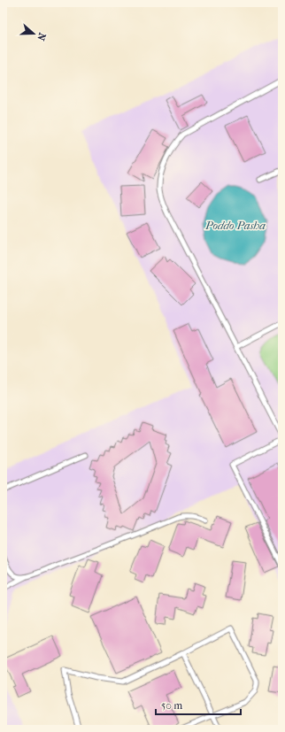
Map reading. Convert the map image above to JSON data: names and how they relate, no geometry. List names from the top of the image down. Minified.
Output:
{"water":["Poddo Pasha"],"scale_bar":"50 m","north":"right"}
